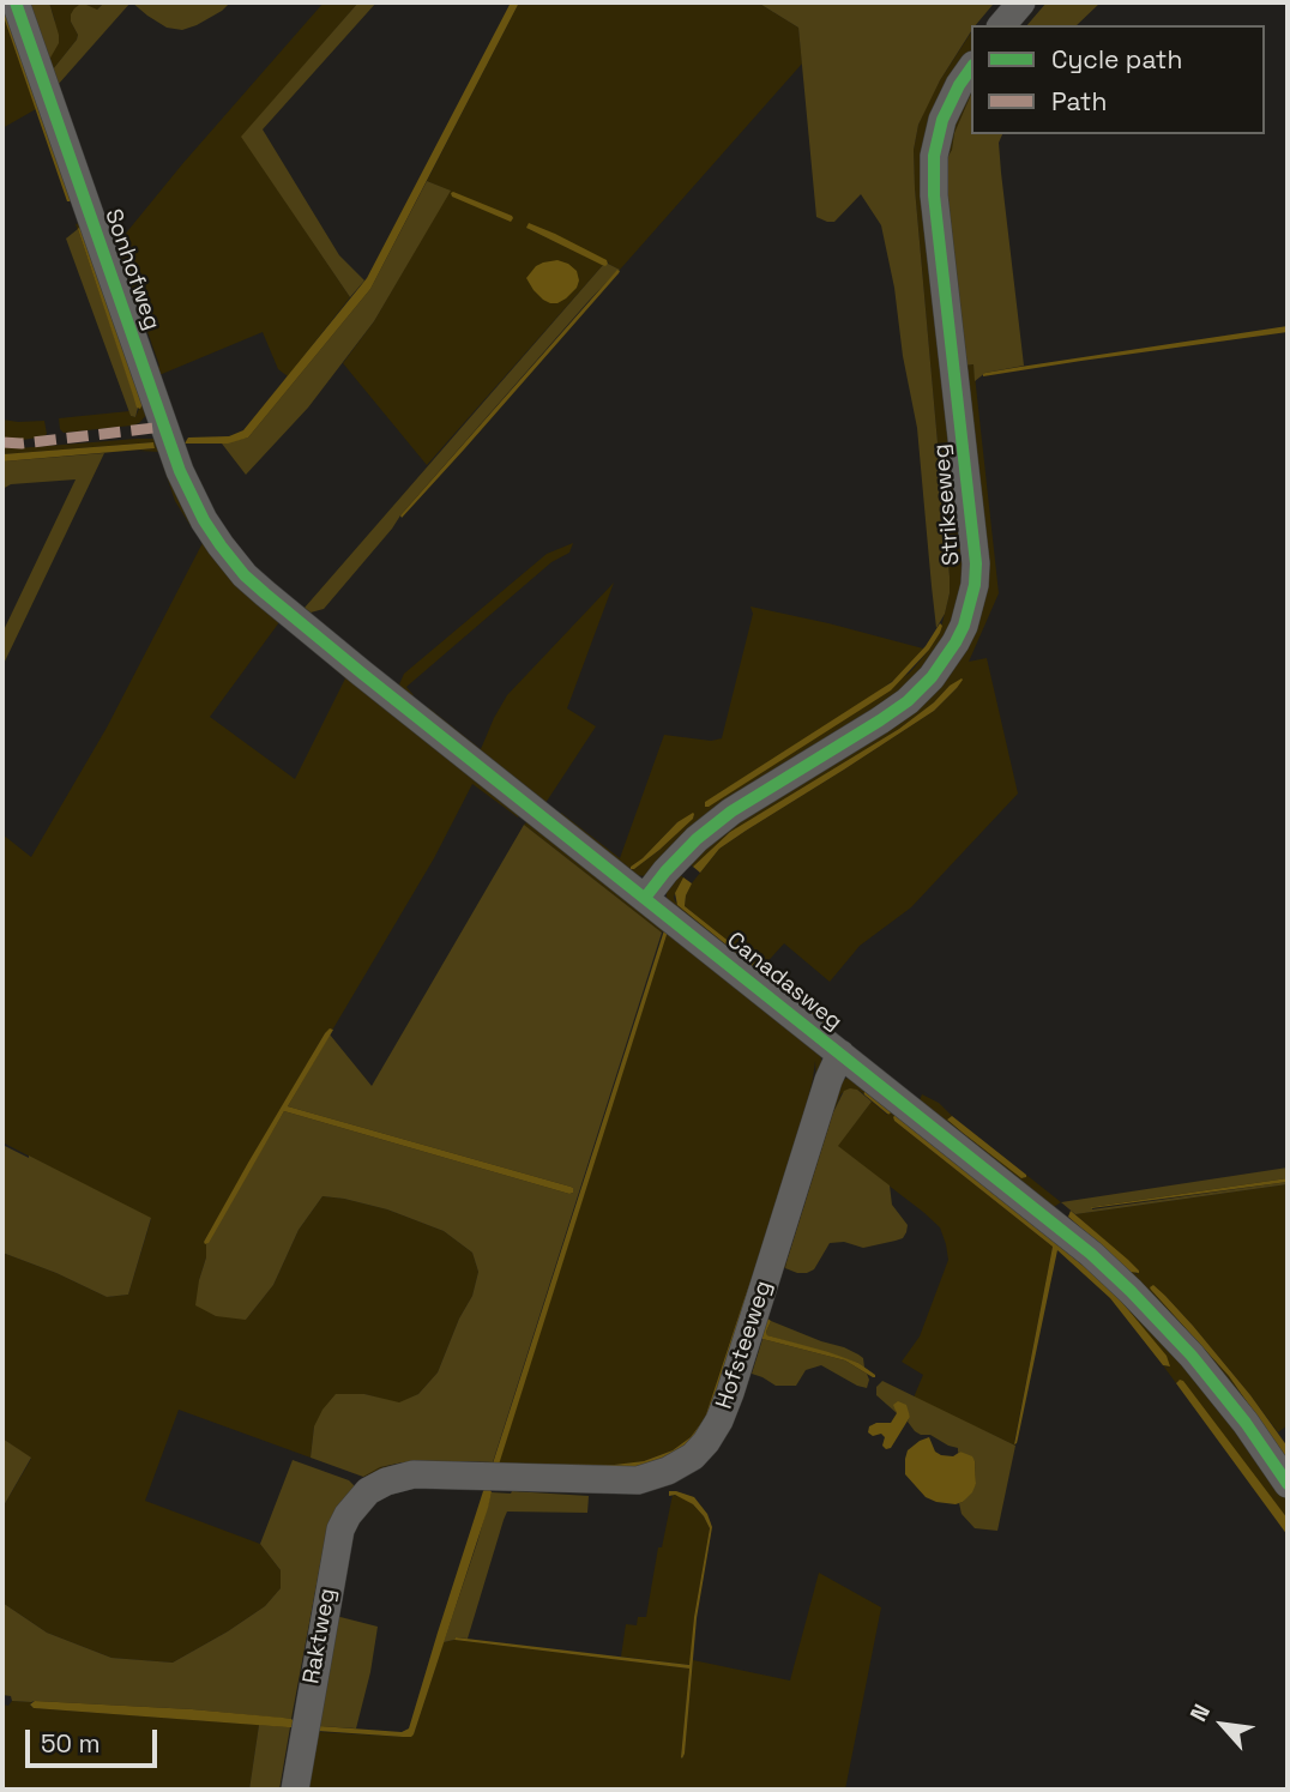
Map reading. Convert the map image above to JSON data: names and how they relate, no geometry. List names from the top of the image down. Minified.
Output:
{"streets":{"street":["Sonhofweg","Strikseweg","Canadasweg","Hofsteeweg","Raktweg"]},"crossings":[["Sonhofweg","Canadasweg"],["Strikseweg","Canadasweg"],["Canadasweg","Hofsteeweg"],["Hofsteeweg","Raktweg"]],"legend":["Cycle path","Path"],"scale_bar":"50 m","north":"top left"}
